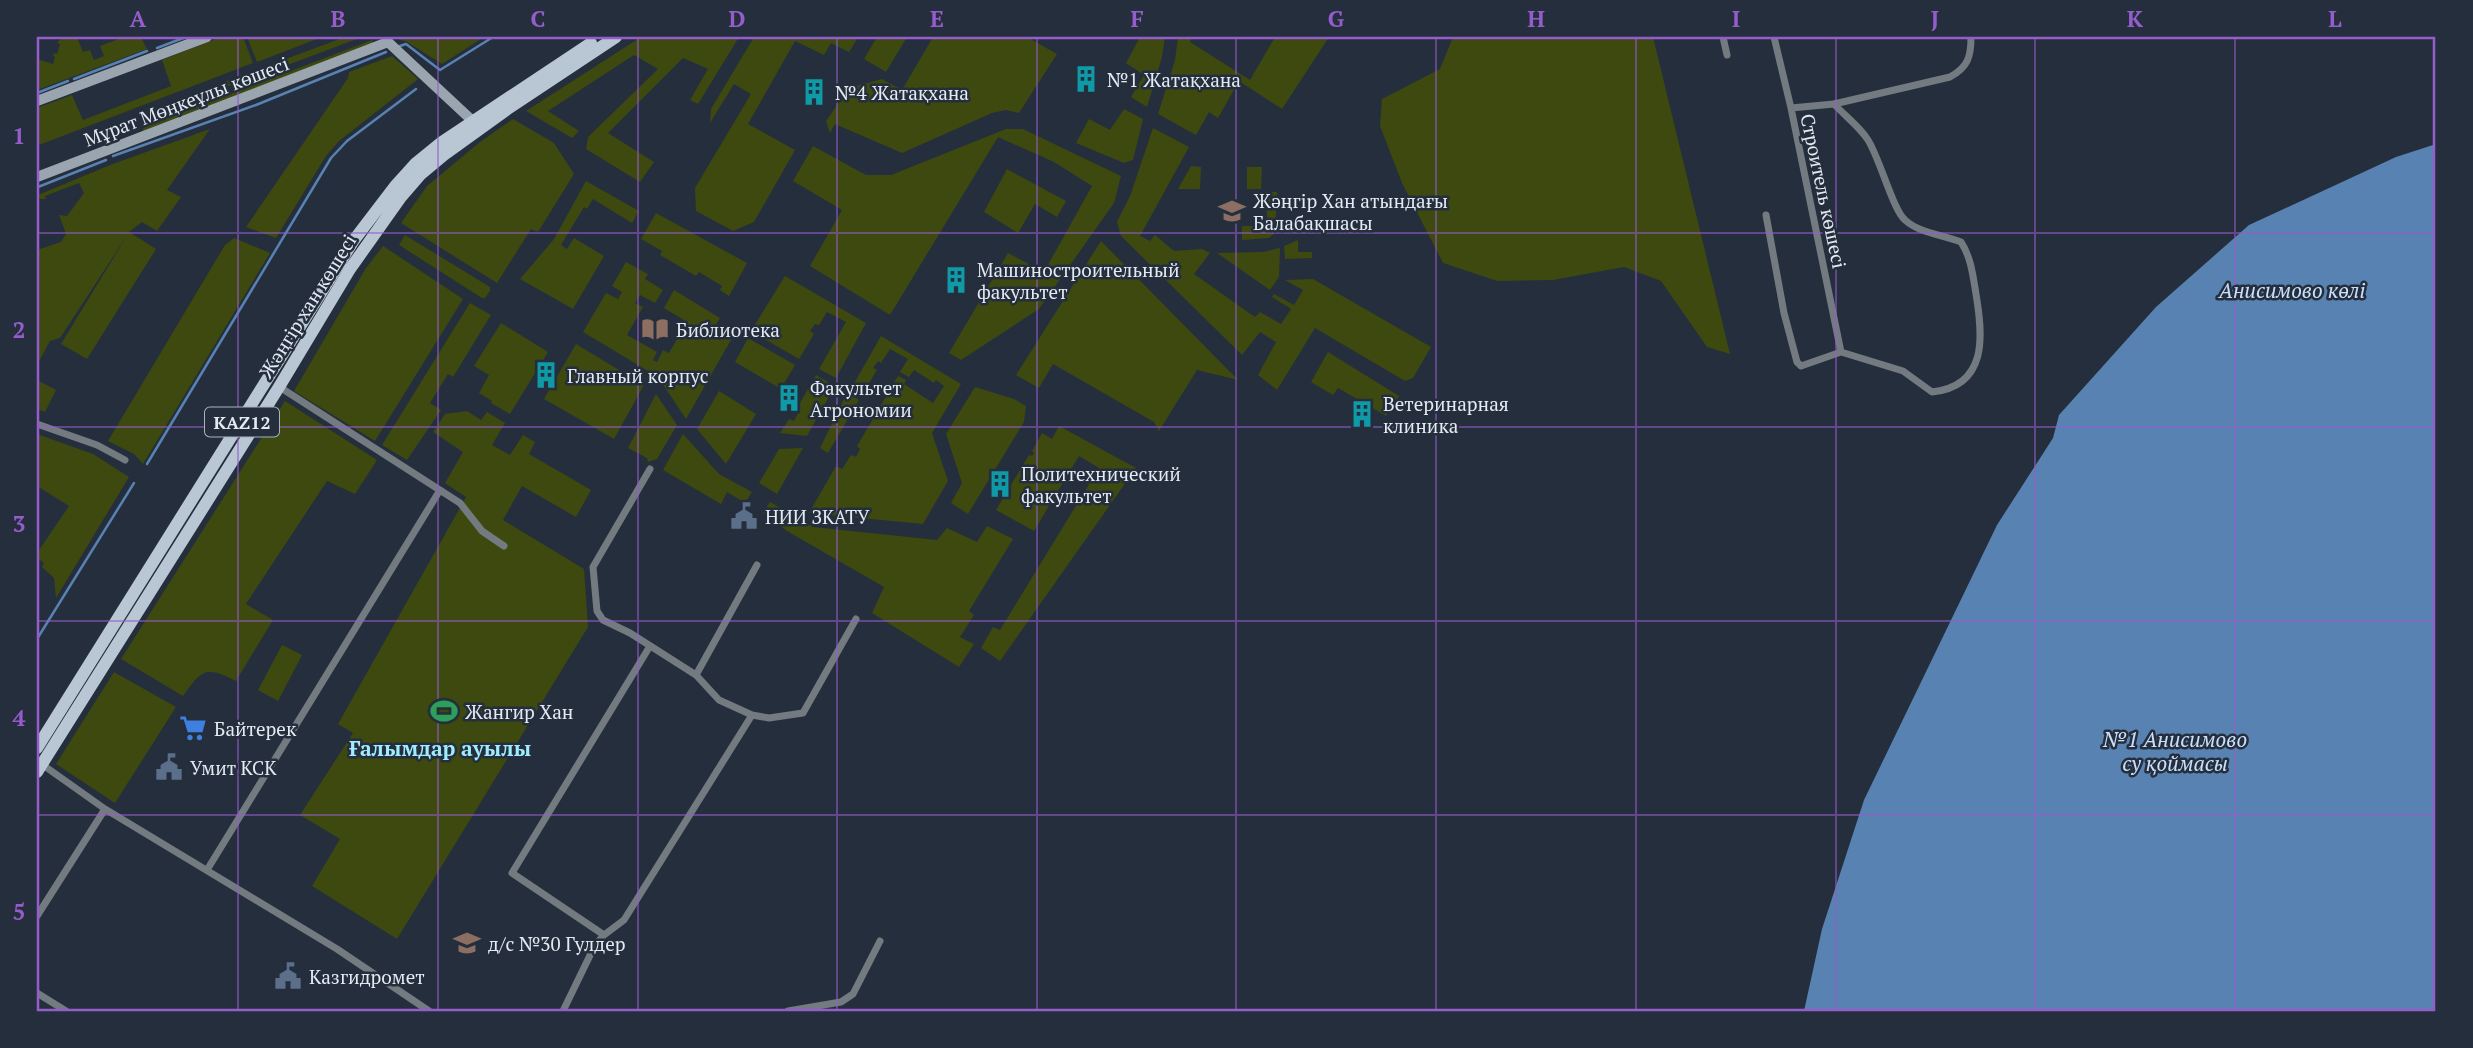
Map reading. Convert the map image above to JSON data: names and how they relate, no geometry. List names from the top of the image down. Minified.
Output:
{"streets":{"main road":["Мұрат Мөңкеұлы көшесі","Жәңгір хан көшесі","KAZ12"],"street":["Строитель көшесі"]},"districts":["Ғалымдар ауылы"],"water":["Анисимово көлі","№1 Анисимово су қоймасы"],"places":{"building":["№1 Жатақхана","№4 Жатақхана","Машиностроительный факультет","Главный корпус","Факультет Агрономии","Ветеринарная клиника","Политехнический факультет"],"school or university":["Жәңгір Хан атындағы Балабақшасы","д/с №30 Гулдер"],"library":["Библиотека"],"public building":["НИИ ЗКАТУ","Умит КСК","Казгидромет"],"sports":["Жангир Хан"],"supermarket":["Байтерек"]},"grid":{"columns":["A","B","C","D","E","F","G","H","I","J","K","L"],"rows":["1","2","3","4","5"]}}
